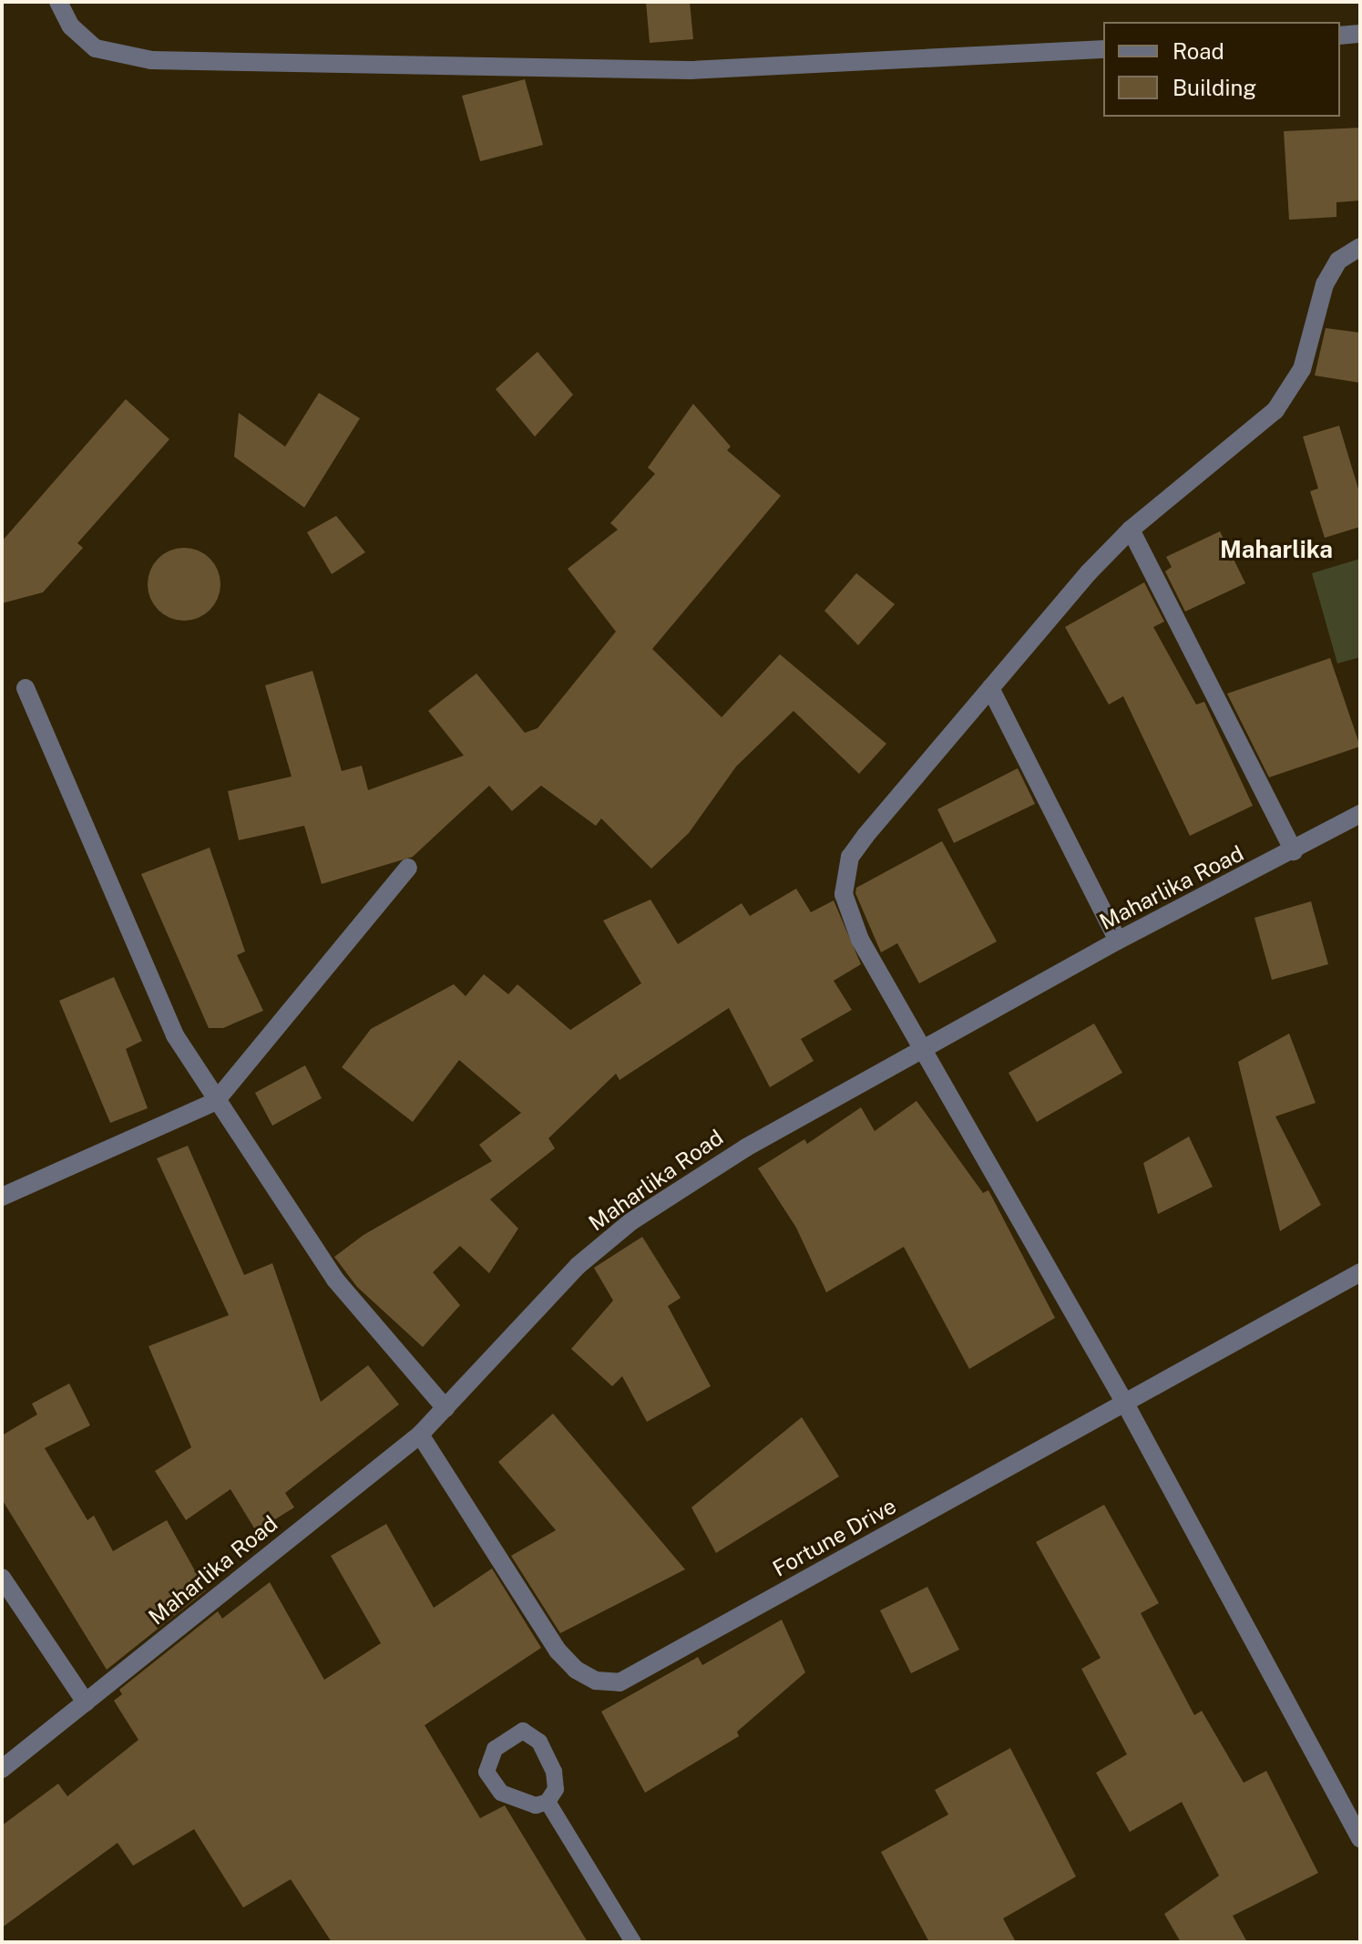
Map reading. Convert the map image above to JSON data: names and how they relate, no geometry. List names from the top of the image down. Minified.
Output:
{"streets":{"street":["Maharlika Road","Fortune Drive"]},"crossings":[["Maharlika Road","Fortune Drive"]],"districts":["Maharlika"],"legend":["Road","Building"]}
